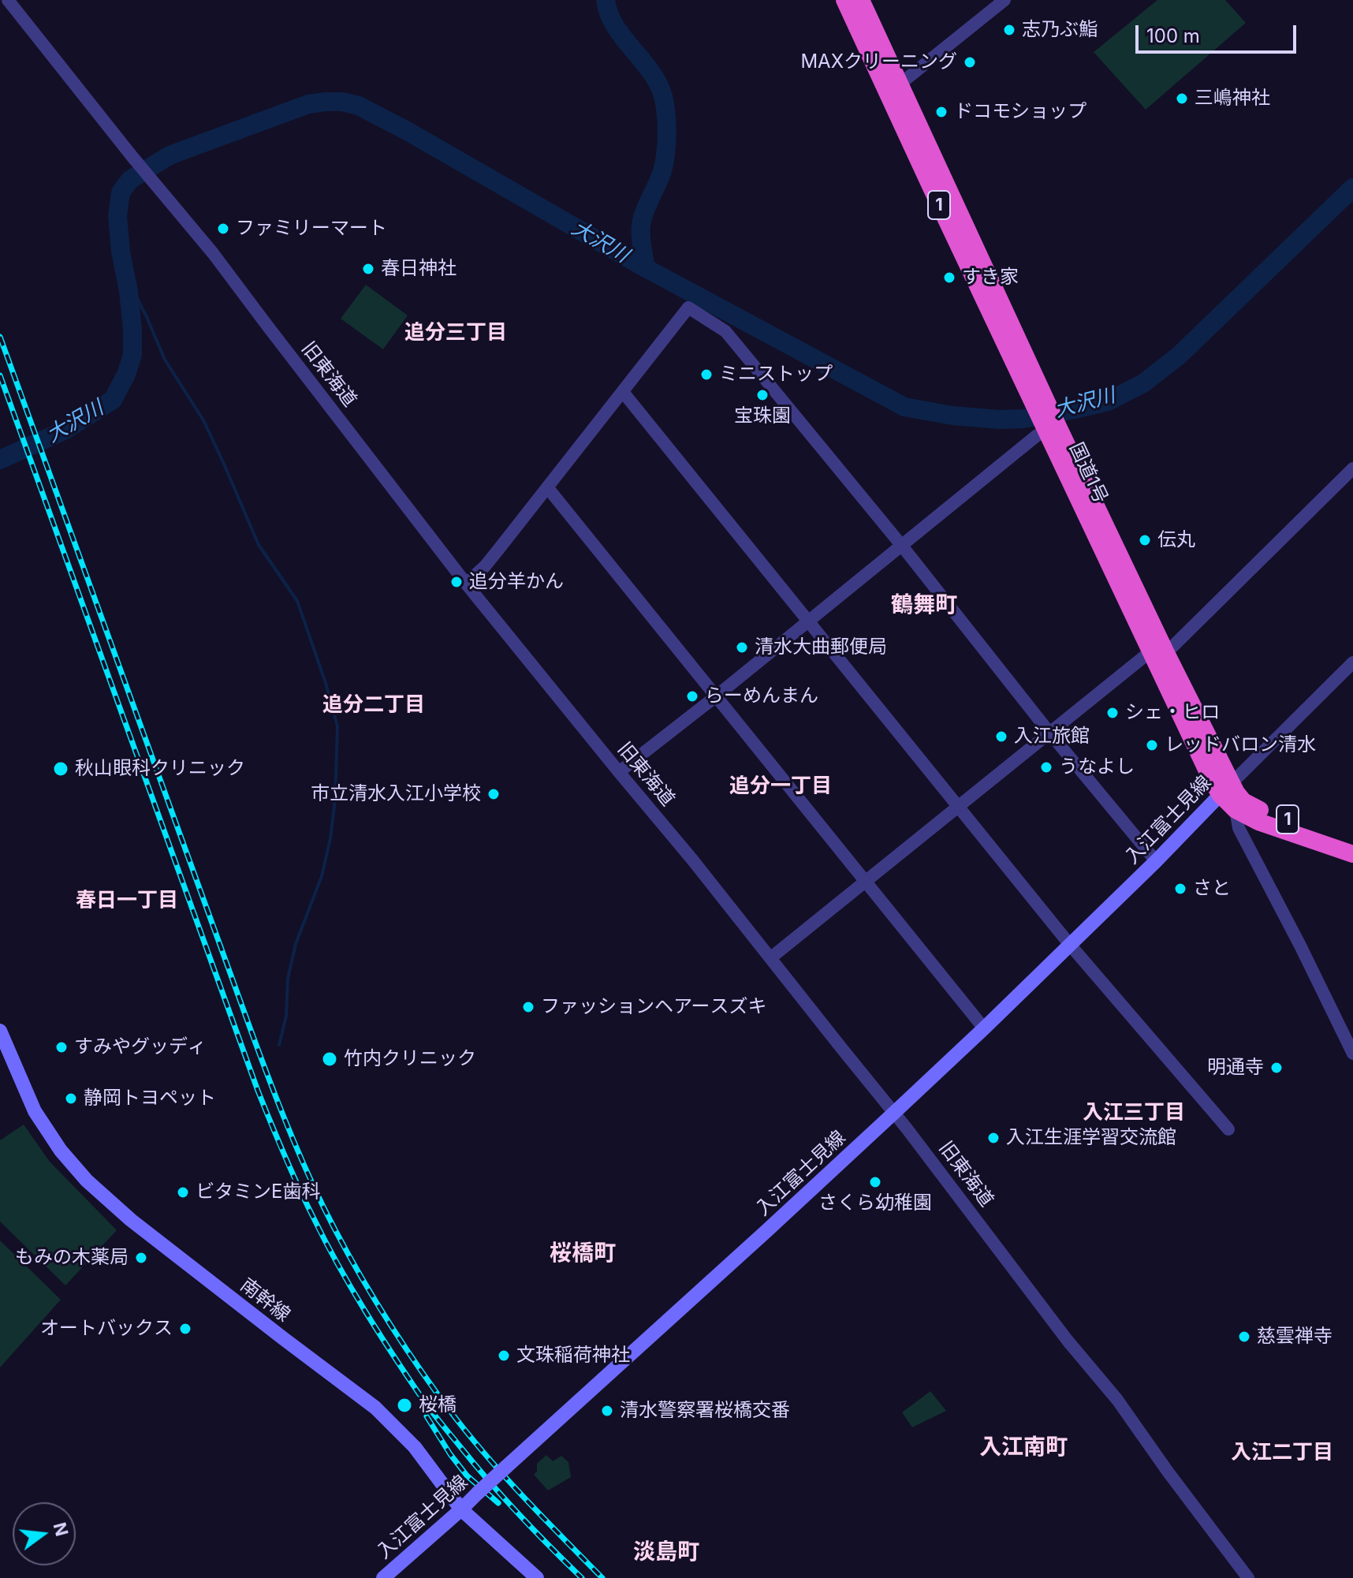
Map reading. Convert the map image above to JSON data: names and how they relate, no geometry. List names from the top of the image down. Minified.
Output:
{"streets":{"highway":["1","国道1号"],"main road":["入江富士見線","南幹線"],"street":["旧東海道"]},"crossings":[["旧東海道","入江富士見線"],["国道1号","入江富士見線"],["入江富士見線","南幹線"]],"districts":["追分三丁目","鶴舞町","追分二丁目","追分一丁目","春日一丁目","入江三丁目","桜橋町","入江南町","入江二丁目","淡島町"],"water":["大沢川"],"places":["志乃ぶ鮨","MAXクリーニング","三嶋神社","ドコモショップ","ファミリーマート","春日神社","すき家","ミニストップ","宝珠園","伝丸","追分羊かん","清水大曲郵便局","らーめんまん","シェ・ヒロ","入江旅館","レッドバロン清水","うなよし","秋山眼科クリニック","市立清水入江小学校","さと","ファッションヘアースズキ","すみやグッディ","竹内クリニック","明通寺","静岡トヨペット","入江生涯学習交流館","さくら幼稚園","ビタミンE歯科","もみの木薬局","オートバックス","慈雲禅寺","文珠稲荷神社","桜橋","清水警察署桜橋交番"],"scale_bar":"100 m","north":"right"}
